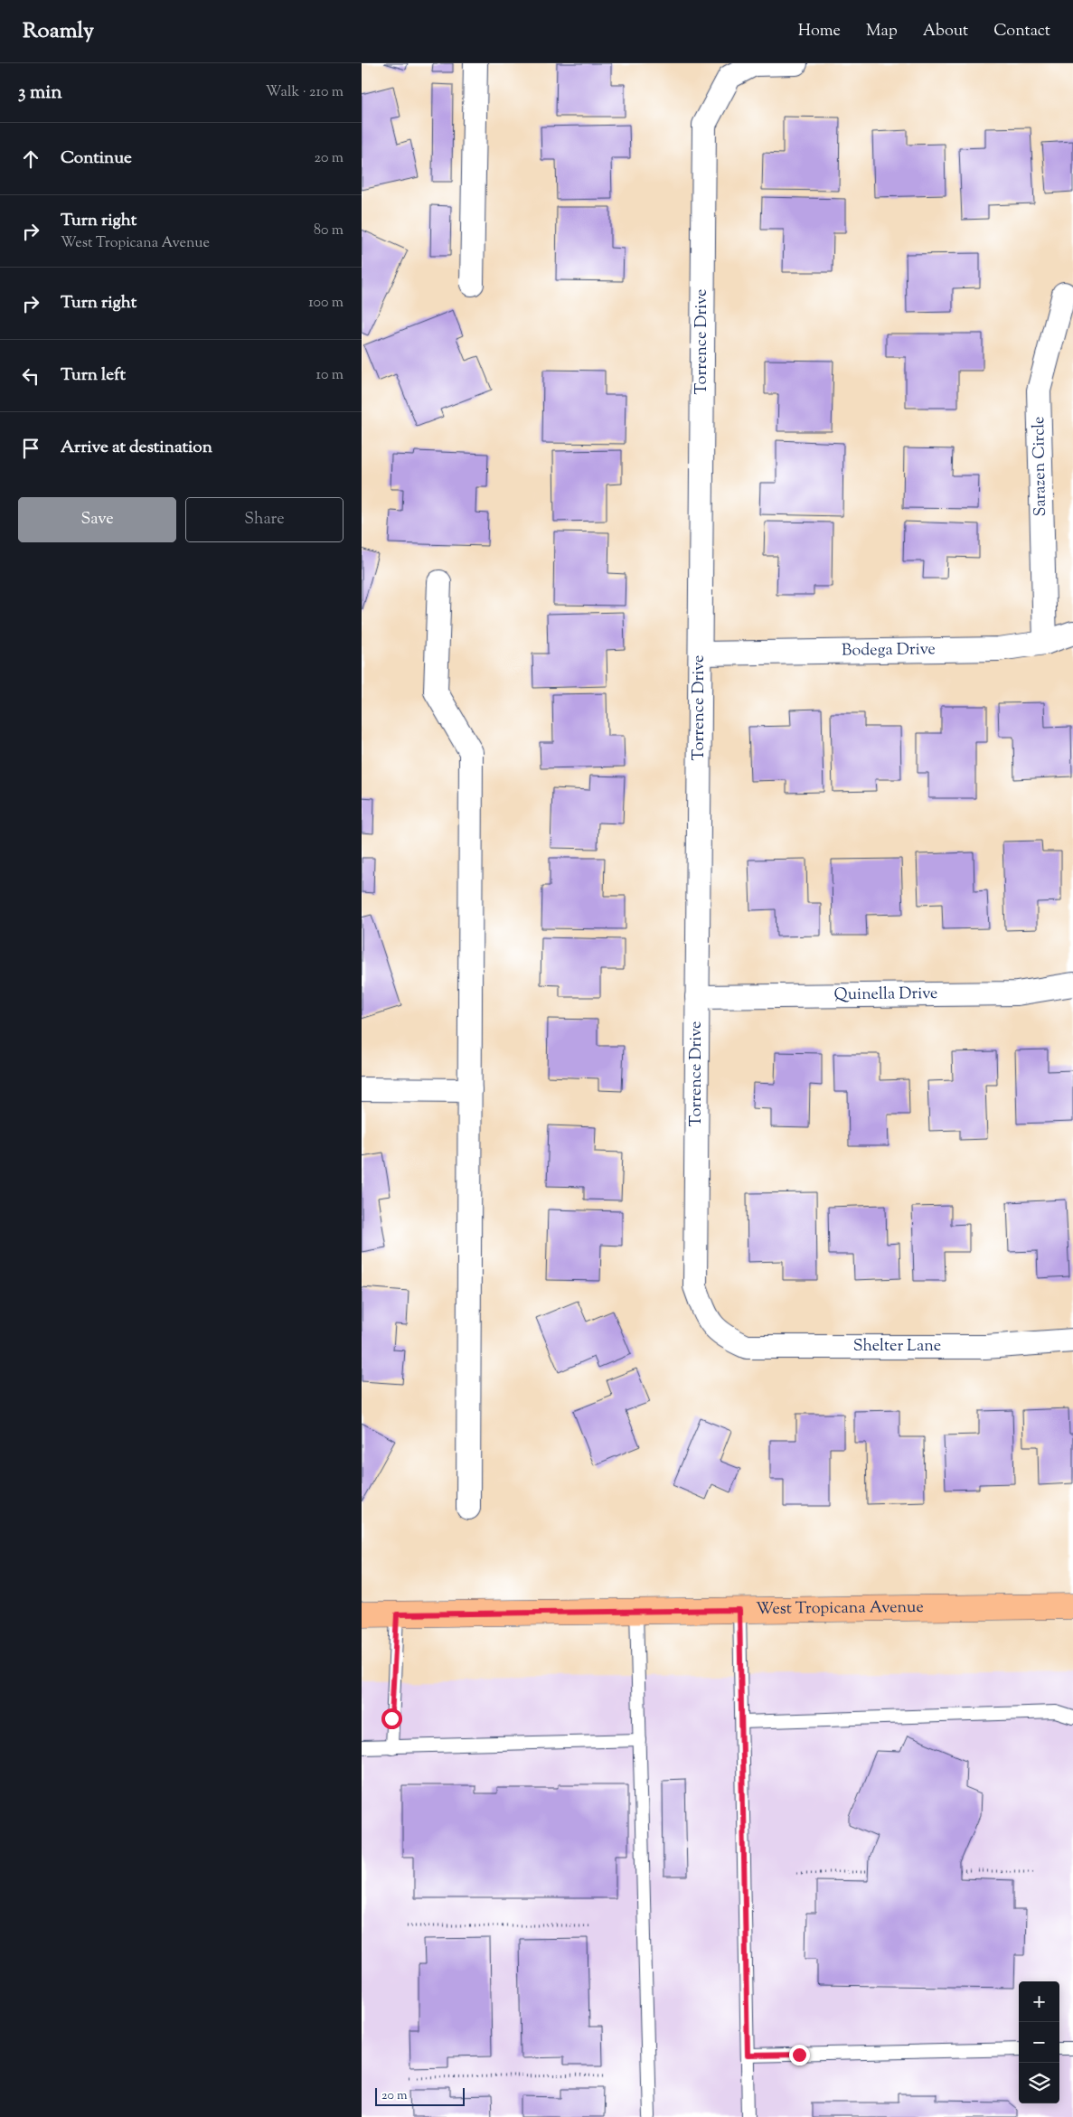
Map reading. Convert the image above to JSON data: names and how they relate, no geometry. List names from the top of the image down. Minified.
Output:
{"streets":{"main road":["West Tropicana Avenue"],"street":["Torrence Drive","Sarazen Circle","Bodega Drive","Quinella Drive","Shelter Lane"]},"crossings":[["Torrence Drive","Bodega Drive"],["Torrence Drive","Quinella Drive"],["Torrence Drive","Shelter Lane"],["Sarazen Circle","Bodega Drive"]],"scale_bar":"20 m","page":{"header":"Roamly","nav":["Home","Map","About","Contact"],"heading":["3 min","Walk · 210 m"],"list":[["Continue","20 m"],["Turn right","West Tropicana Avenue","80 m"],["Turn right","100 m"],["Turn left","10 m"],"Arrive at destination"],"buttons":["Save","Share"],"map_buttons":["+","−"],"scale":"20 m"}}
